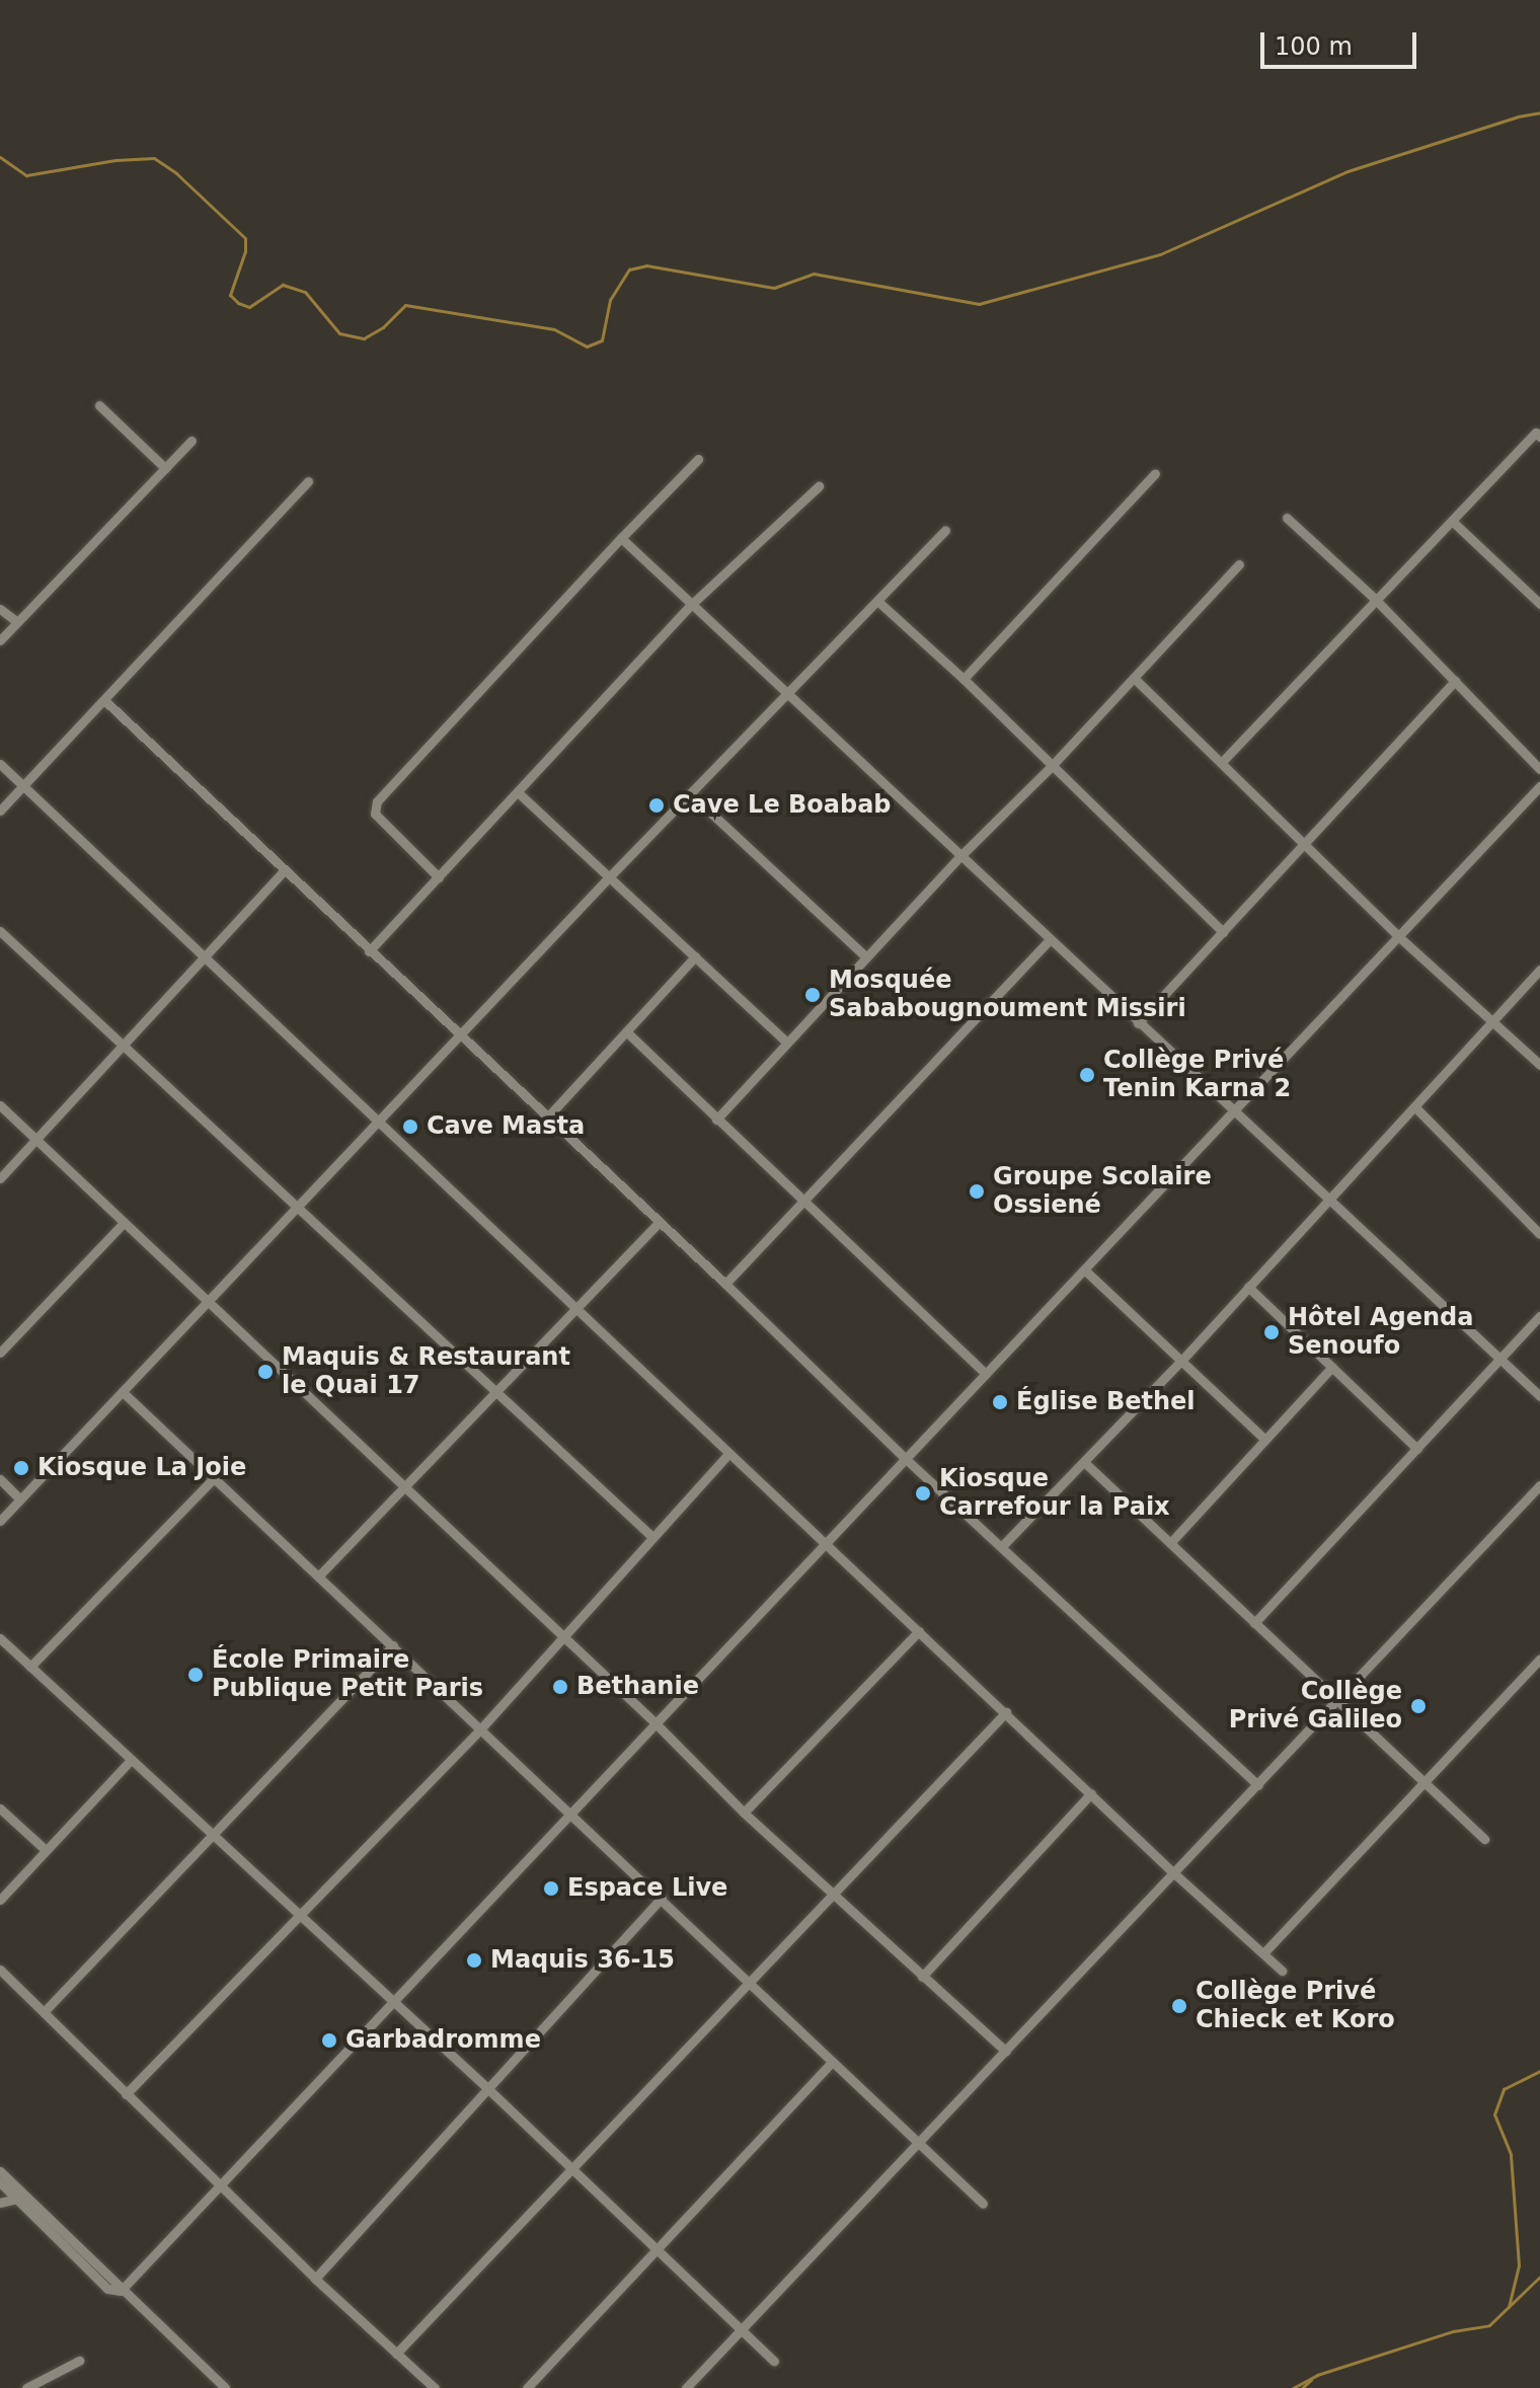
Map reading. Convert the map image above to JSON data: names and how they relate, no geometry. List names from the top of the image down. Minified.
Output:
{"places":["Cave Le Boabab","Mosquée Sababougnoument Missiri","Collège Privé Tenin Karna 2","Cave Masta","Groupe Scolaire Ossiené","Hôtel Agenda Senoufo","Maquis & Restaurant le Quai 17","Église Bethel","Kiosque La Joie","Kiosque Carrefour la Paix","École Primaire Publique Petit Paris","Bethanie","Collège Privé Galileo","Espace Live","Maquis 36-15","Collège Privé Chieck et Koro","Garbadromme"],"scale_bar":"100 m"}
